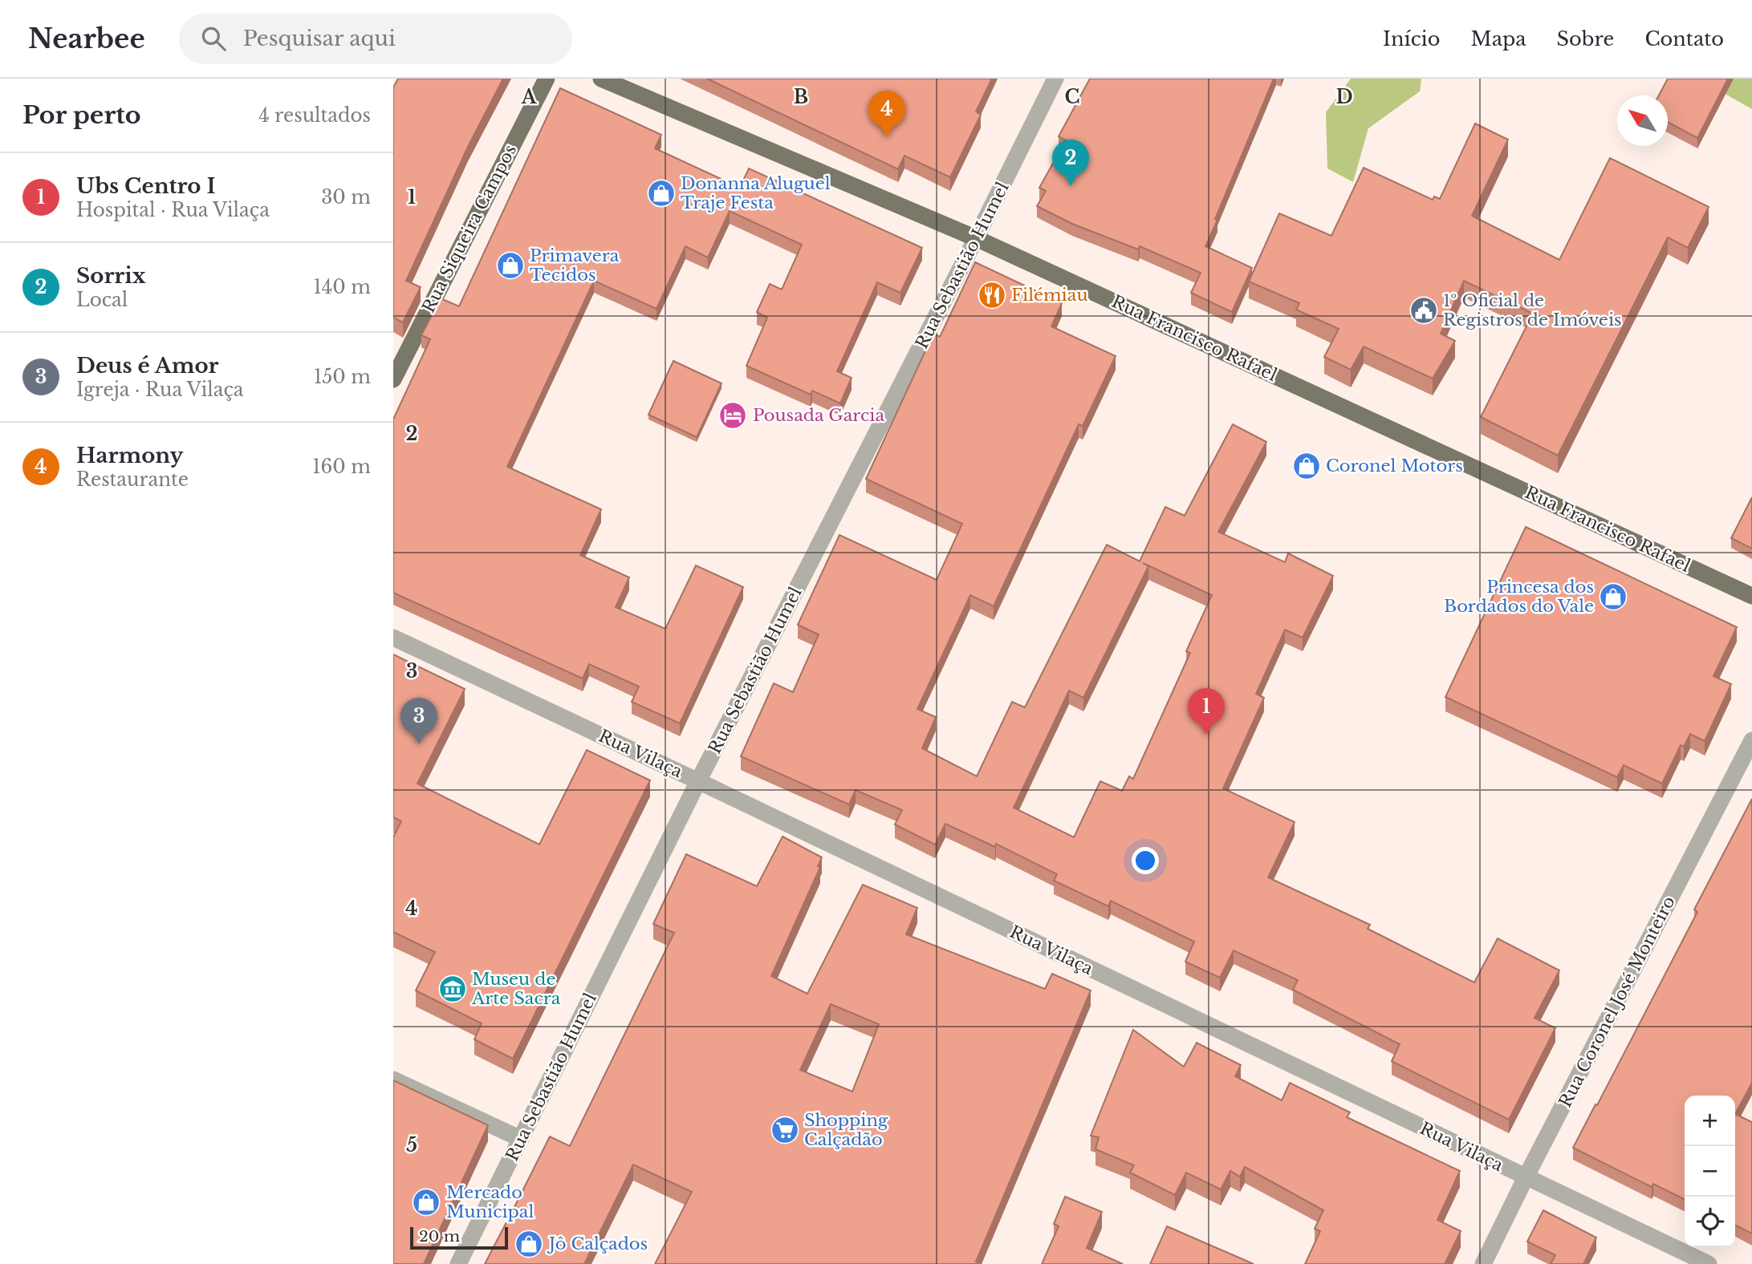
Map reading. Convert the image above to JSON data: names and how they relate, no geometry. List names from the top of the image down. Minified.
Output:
{"streets":{"main road":["Rua Siqueira Campos","Rua Francisco Rafael"],"street":["Rua Sebastião Humel","Rua Vilaça","Rua Coronel José Monteiro"]},"crossings":[["Rua Sebastião Humel","Rua Francisco Rafael"],["Rua Sebastião Humel","Rua Vilaça"],["Rua Vilaça","Rua Coronel José Monteiro"]],"places":{"shop":["Donanna Aluguel Traje Festa","Primavera Tecidos","Coronel Motors","Princesa dos Bordados do Vale","Mercado Municipal","Jô Calçados"],"restaurant":["Filémiau"],"public building":["1º Oficial de Registros de Imóveis"],"hotel":["Pousada Garcia"],"museum":["Museu de Arte Sacra"],"supermarket":["Shopping Calçadão"]},"scale_bar":"20 m","north":"top left","page":{"header":"Nearbee","search":"Pesquisar aqui","nav":["Início","Mapa","Sobre","Contato"],"heading":["Por perto","4 resultados"],"pins":["4","2","1","3"],"list":[{"mark":"1","name":"Ubs Centro I","note":"Hospital · Rua Vilaça","value":"30 m"},{"mark":"2","name":"Sorrix","note":"Local","value":"140 m"},{"mark":"3","name":"Deus é Amor","note":"Igreja · Rua Vilaça","value":"150 m"},{"mark":"4","name":"Harmony","note":"Restaurante","value":"160 m"}],"map_buttons":["+","−"],"scale":"20 m"},"grid":{"columns":["A","B","C","D"],"rows":["1","2","3","4","5"]}}
